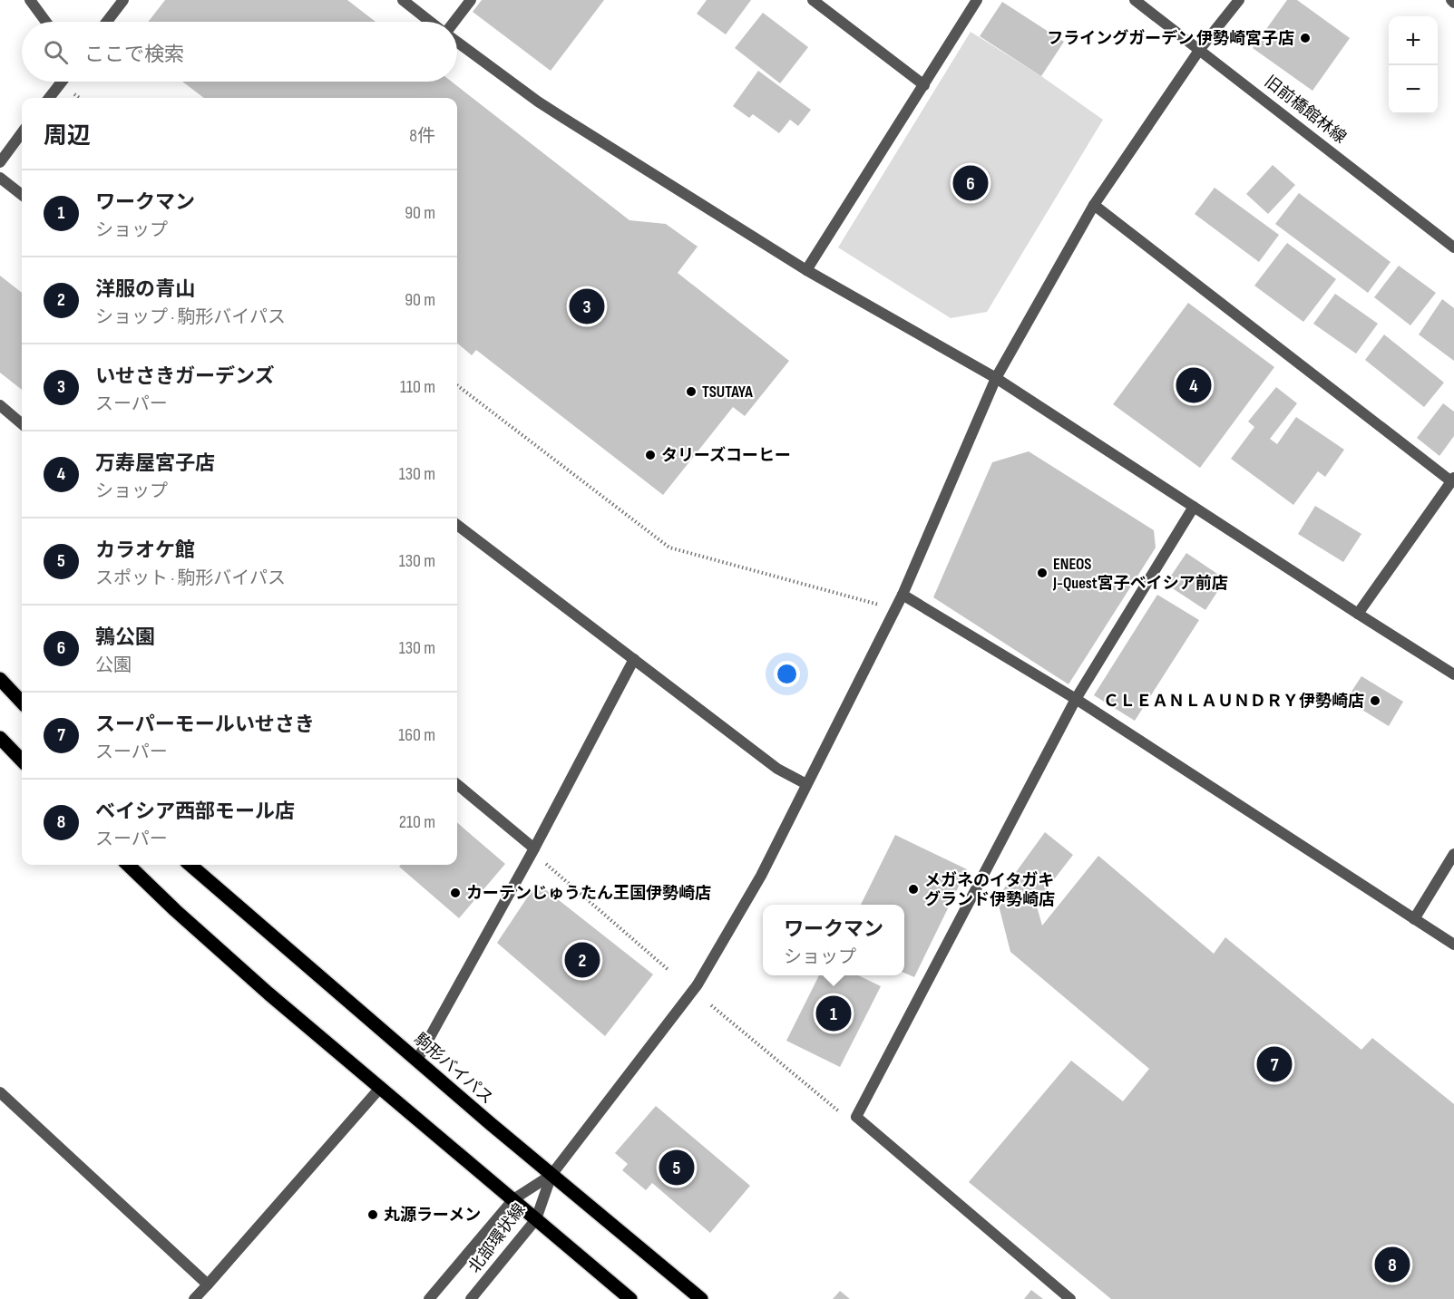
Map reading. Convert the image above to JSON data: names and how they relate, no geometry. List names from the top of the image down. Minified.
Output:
{"streets":{"main road":["駒形バイパス"],"street":["旧前橋館林線","北部環状線"]},"crossings":[["駒形バイパス","北部環状線"]],"places":["フライングガーデン 伊勢崎宮子店","TSUTAYA","タリーズコーヒー","ENEOS J-Quest宮子ベイシア前店","ＣＬＥＡＮＬＡＵＮＤＲＹ伊勢崎店","メガネのイタガキ グランド伊勢崎店","カーテンじゅうたん王国伊勢崎店","丸源ラーメン"],"page":{"map_buttons":["+","−"],"search":"ここで検索","heading":["周辺","8件"],"pins":["6","3","4","2","1","7","5","8"],"list":[{"mark":"1","name":"ワークマン","note":"ショップ","value":"90 m"},{"mark":"2","name":"洋服の青山","note":"ショップ · 駒形バイパス","value":"90 m"},{"mark":"3","name":"いせさきガーデンズ","note":"スーパー","value":"110 m"},{"mark":"4","name":"万寿屋宮子店","note":"ショップ","value":"130 m"},{"mark":"5","name":"カラオケ館","note":"スポット · 駒形バイパス","value":"130 m"},{"mark":"6","name":"鶉公園","note":"公園","value":"130 m"},{"mark":"7","name":"スーパーモールいせさき","note":"スーパー","value":"160 m"},{"mark":"8","name":"ベイシア西部モール店","note":"スーパー","value":"210 m"}],"popup":["ワークマン","ショップ"]}}
